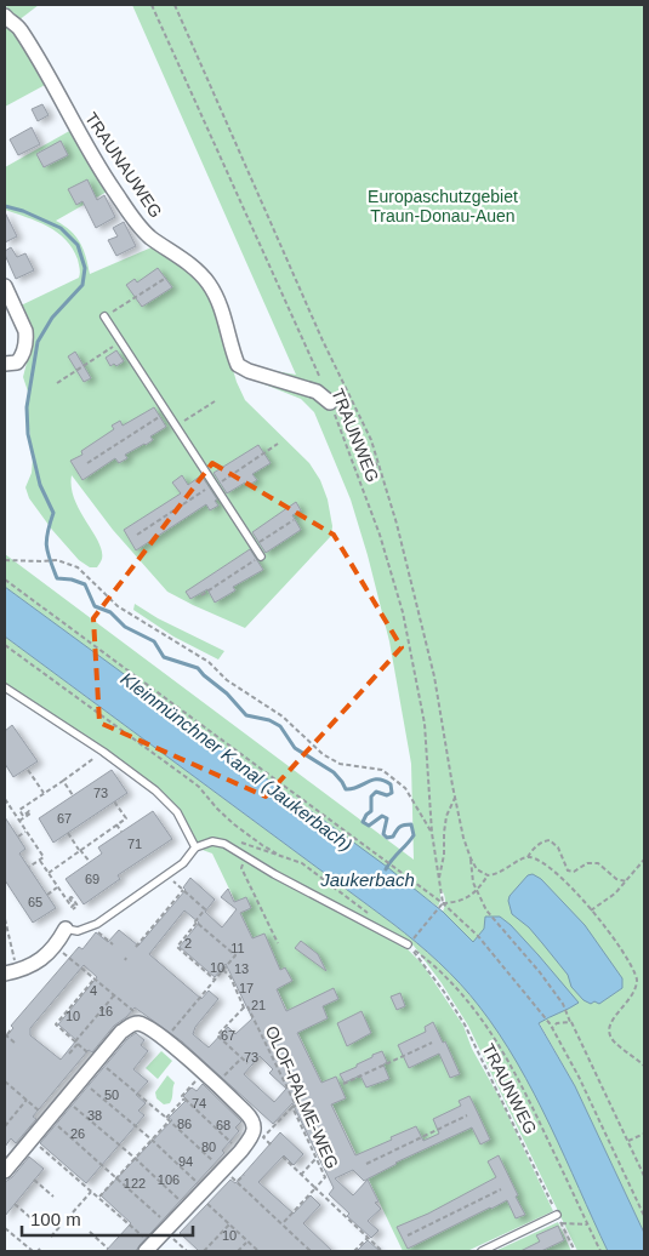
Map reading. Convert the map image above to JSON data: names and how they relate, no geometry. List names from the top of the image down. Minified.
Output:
{"streets":{"street":["TRAUNAUWEG"],"path":["TRAUNWEG","OLOF-PALME-WEG"]},"crossings":[["TRAUNAUWEG","TRAUNWEG"]],"water":["Kleinmünchner Kanal (Jaukerbach)","Jaukerbach"],"parks":["Europaschutzgebiet Traun-Donau-Auen"],"house_numbers":["73","67","71","69","65","2","11","10","13","17","4","21","16","10","67","73","50","74","38","86","68","26","80","94","106","122","10"],"scale_bar":"100 m"}
